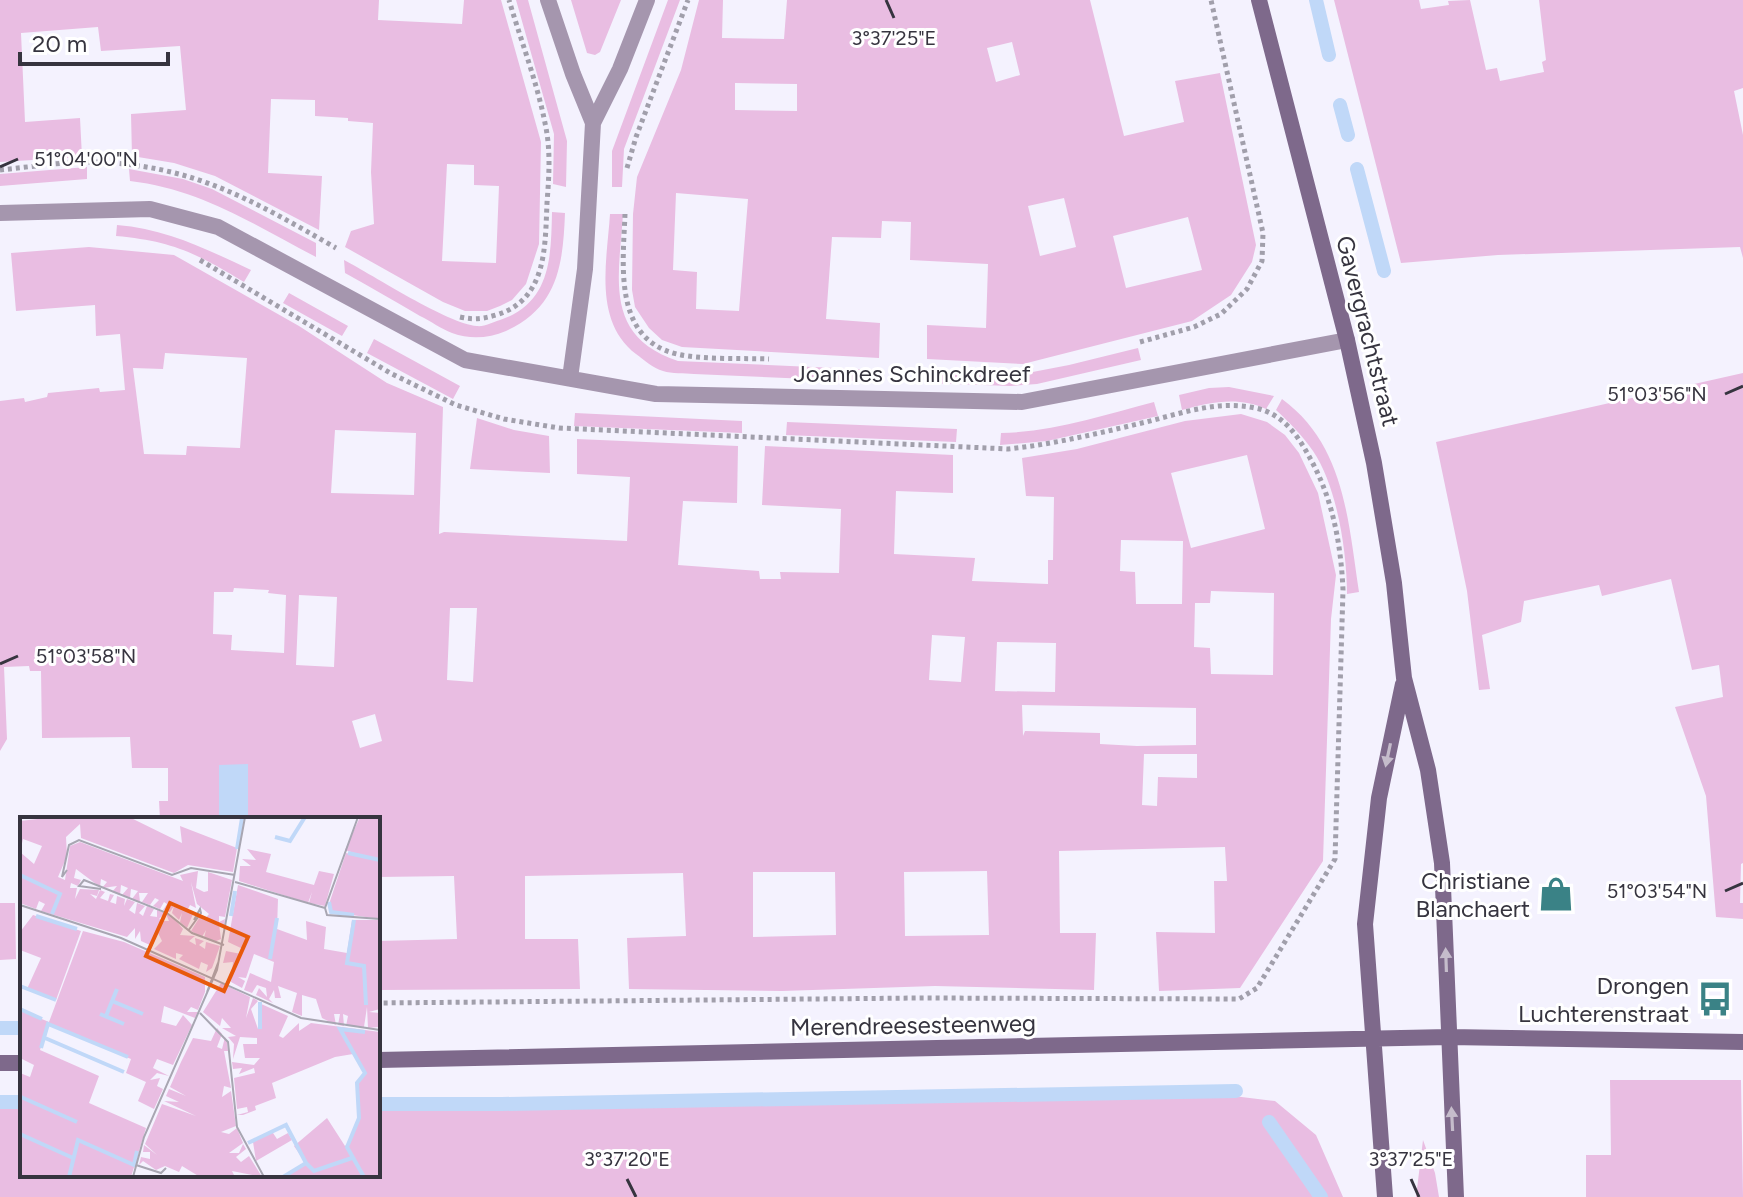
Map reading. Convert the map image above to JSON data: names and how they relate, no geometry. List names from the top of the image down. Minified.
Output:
{"streets":{"street":["Gavergrachtstraat","Joannes Schinckdreef","Merendreesesteenweg"]},"crossings":[["Gavergrachtstraat","Joannes Schinckdreef"],["Gavergrachtstraat","Merendreesesteenweg"]],"places":{"shop":["Christiane Blanchaert"],"bus stop":["Drongen Luchterenstraat"]},"scale_bar":"20 m","coordinates":["3°37'25\"E","51°04'00\"N","51°03'56\"N","51°03'58\"N","51°03'54\"N","3°37'20\"E"]}
